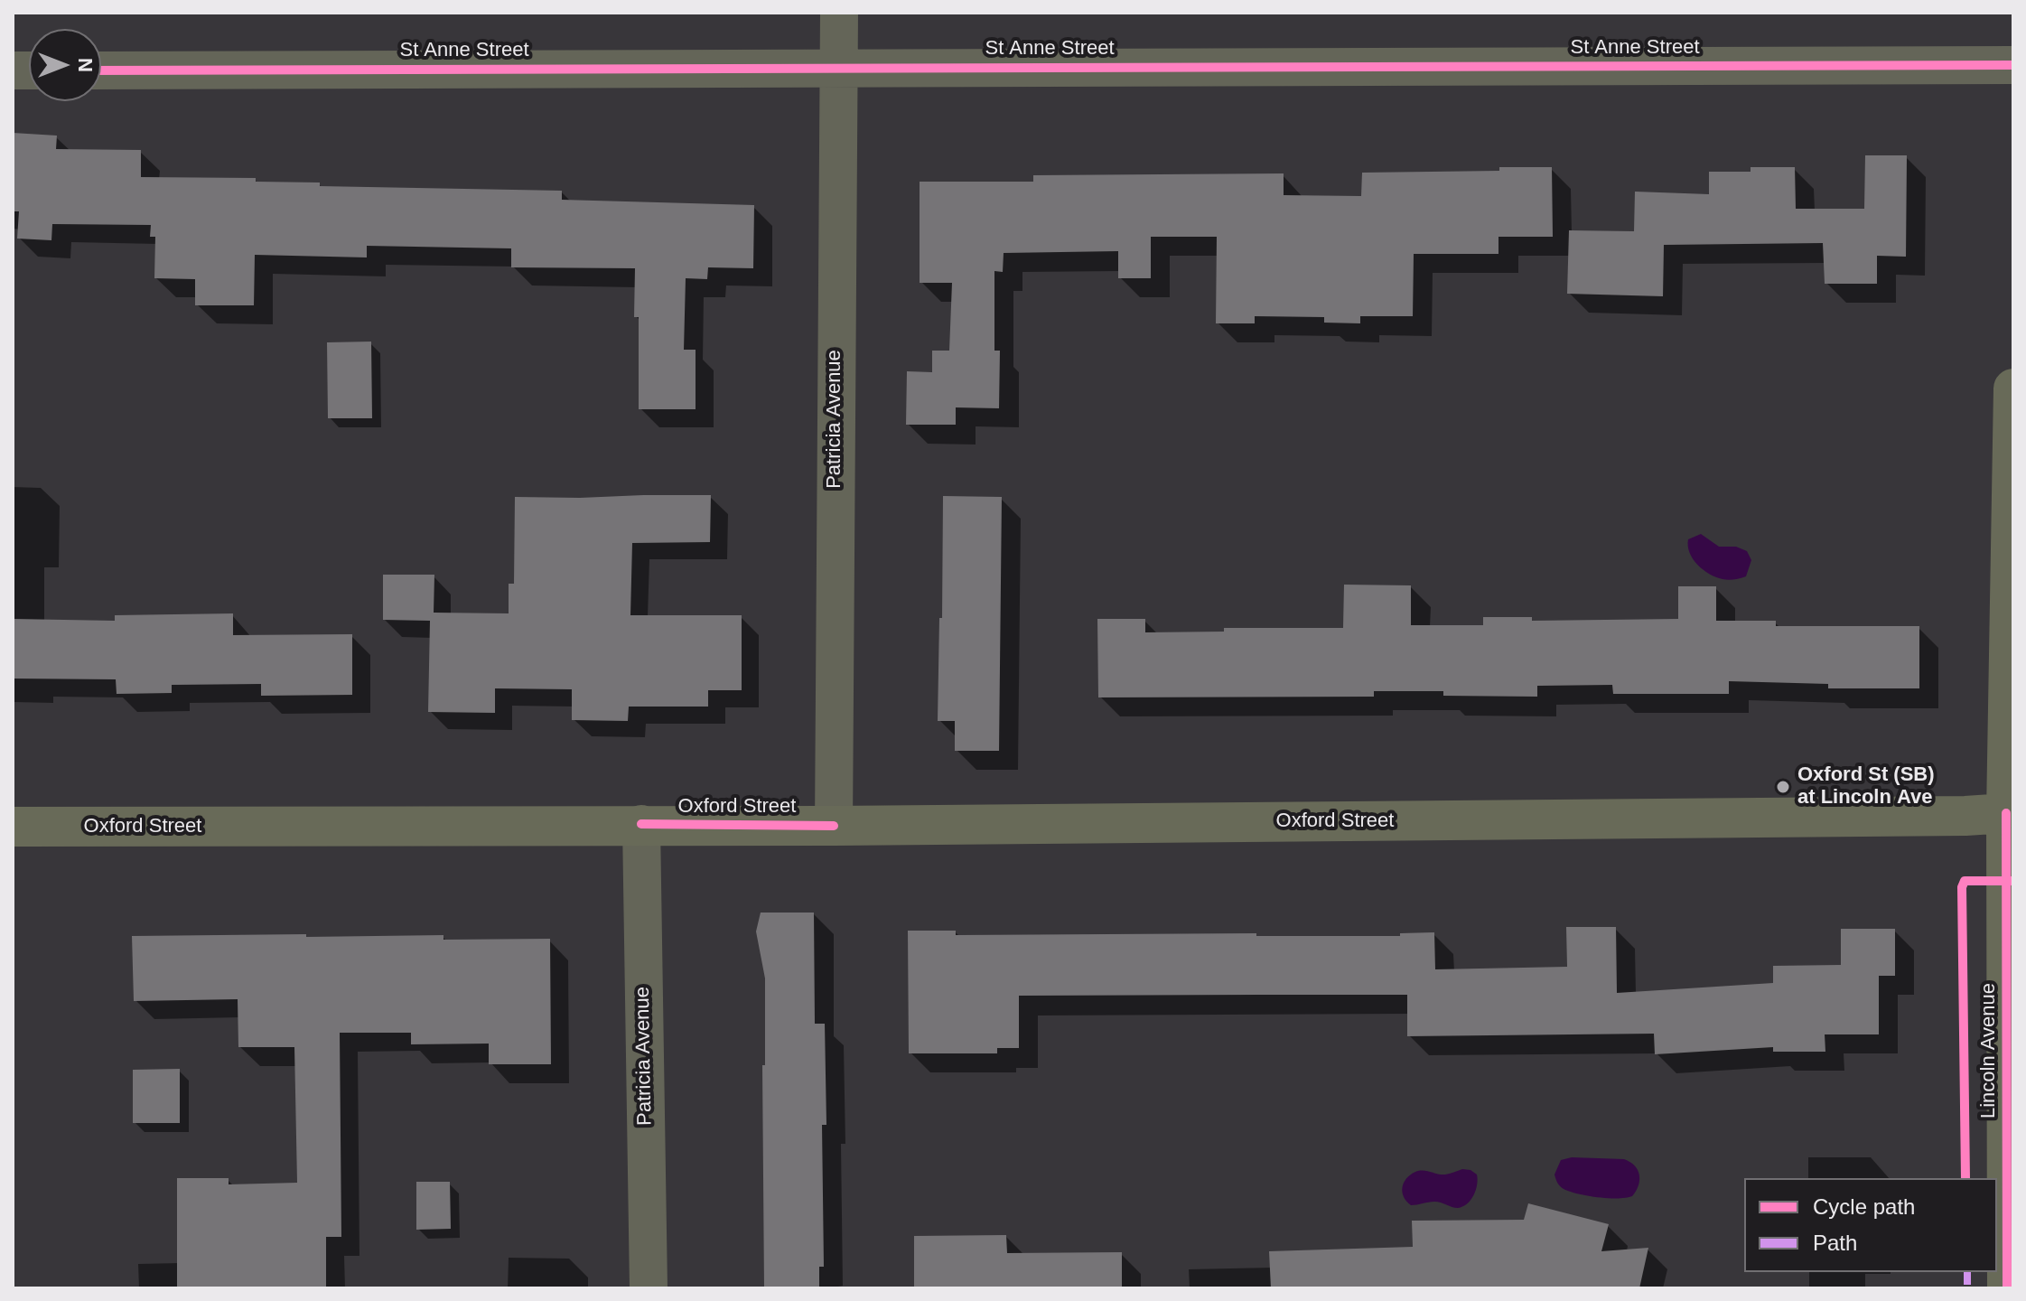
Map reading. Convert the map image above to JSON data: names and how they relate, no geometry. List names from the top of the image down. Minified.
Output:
{"streets":{"main road":["Oxford Street","Lincoln Avenue"],"street":["St Anne Street","Patricia Avenue"]},"crossings":[["St Anne Street","Patricia Avenue"],["Patricia Avenue","Oxford Street"],["Oxford Street","Lincoln Avenue"]],"places":["Oxford St (SB) at Lincoln Ave"],"legend":["Cycle path","Path"],"north":"right"}
